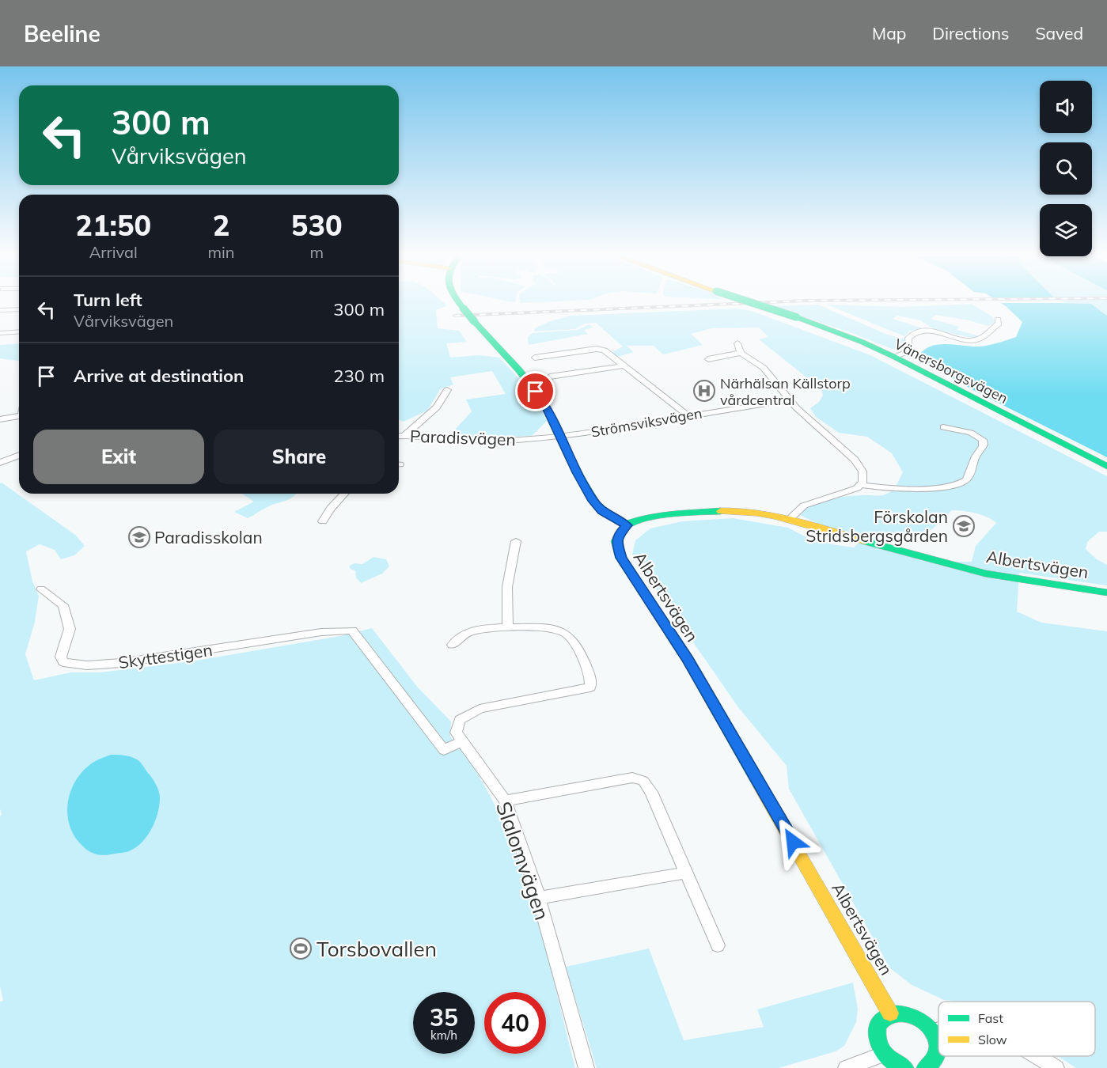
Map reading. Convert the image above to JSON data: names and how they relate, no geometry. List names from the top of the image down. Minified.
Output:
{"streets":{"street":["Vänersborgsvägen","Strömsviksvägen","Paradisvägen","Albertsvägen","Skyttestigen","Slalomvägen"]},"crossings":[["Strömsviksvägen","Paradisvägen"],["Skyttestigen","Slalomvägen"]],"places":{"hospital":["Närhälsan Källstorp vårdcentral"],"school or university":["Förskolan Stridsbergsgården","Paradisskolan"],"sports":["Torsbovallen"]},"legend":["Fast","Slow"],"page":{"header":"Beeline","nav":["Map","Directions","Saved"],"turn":["300 m","Vårviksvägen"],"eta":["21:50","Arrival","2","min","530","m"],"list":[{"name":"Turn left","note":"Vårviksvägen","value":"300 m"},{"name":"Arrive at destination","value":"230 m"}],"buttons":["Exit","Share"],"speed":"35 km/h","limit":"40"}}
